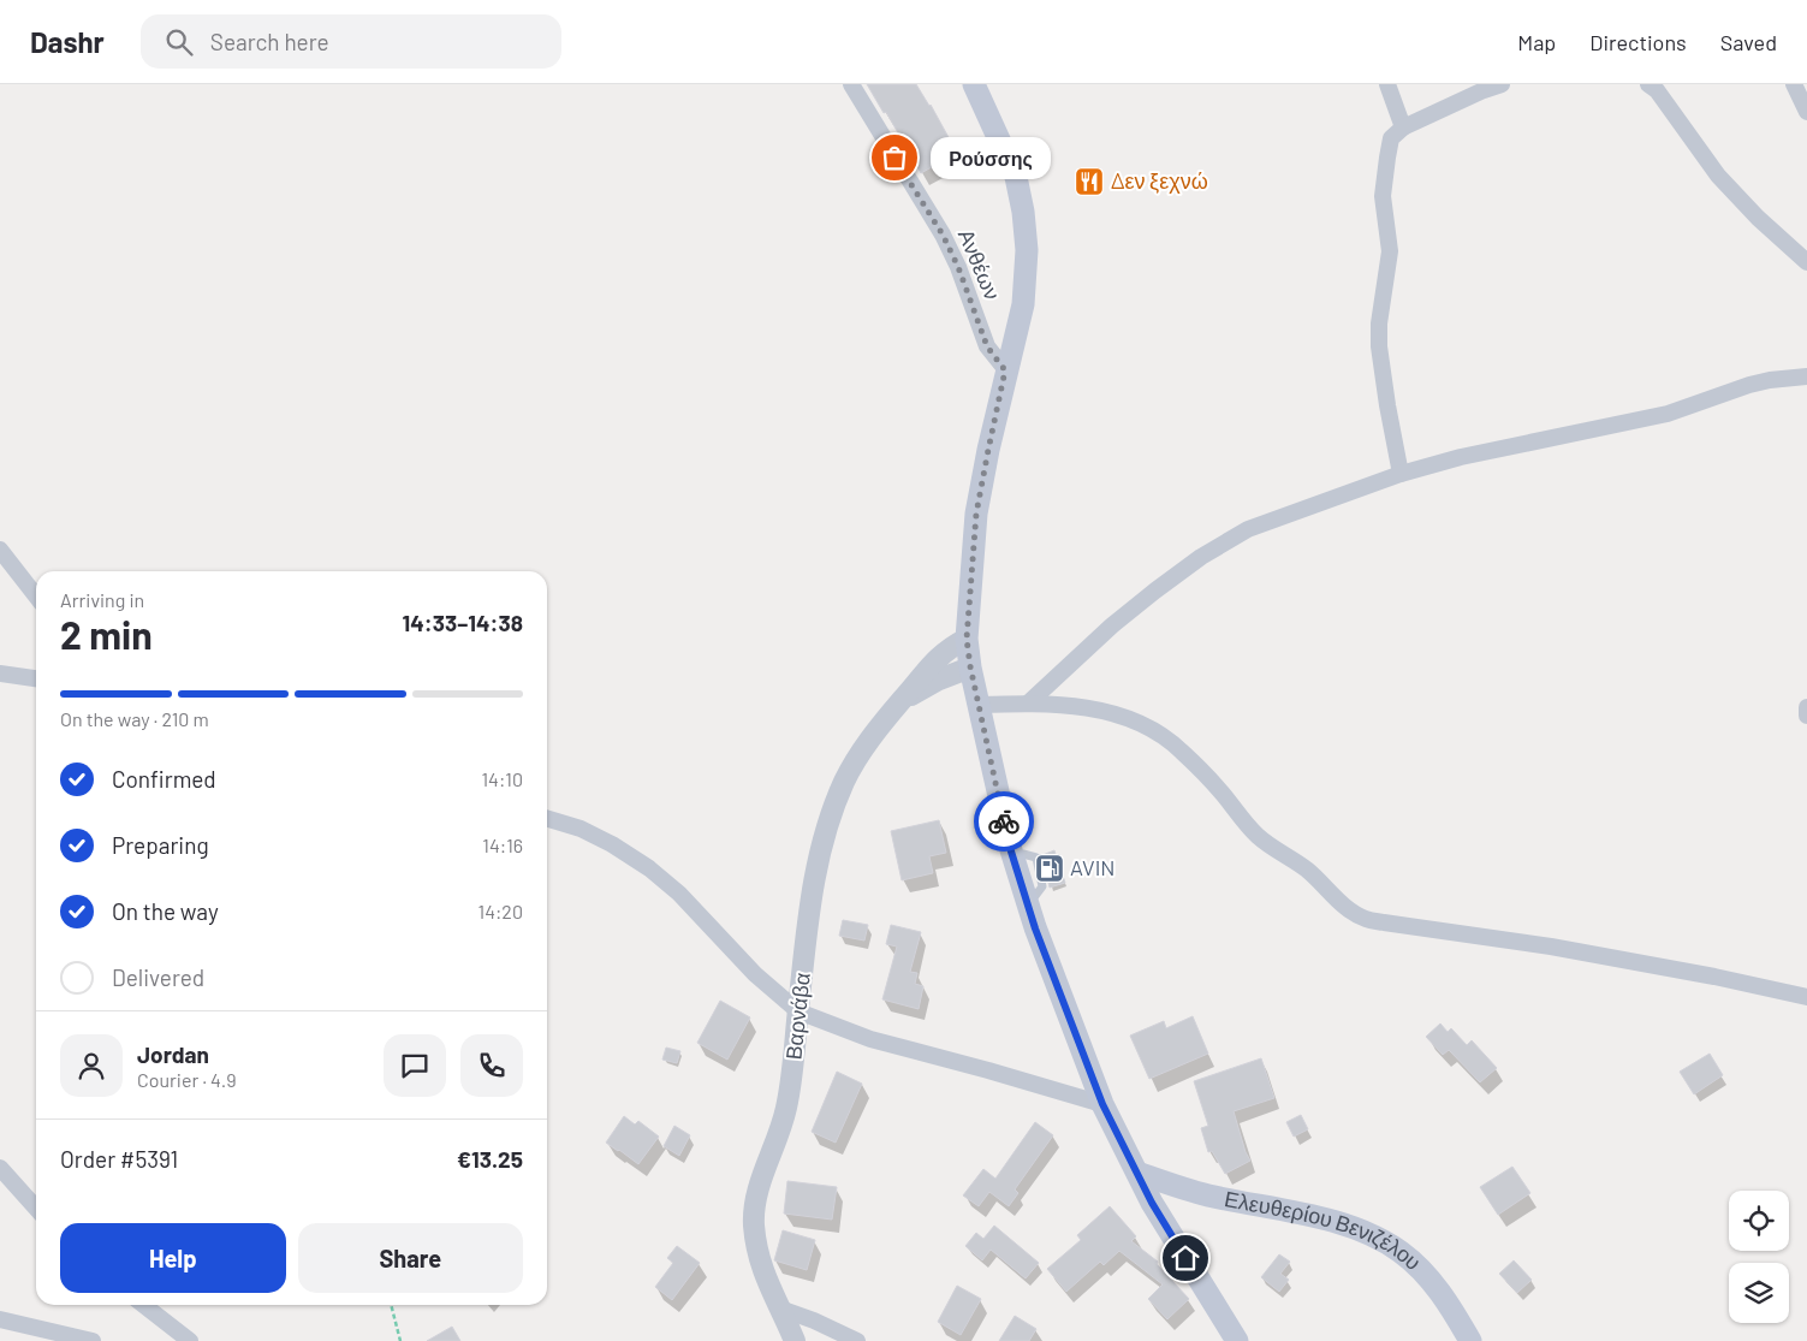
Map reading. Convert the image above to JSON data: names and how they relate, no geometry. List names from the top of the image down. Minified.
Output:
{"streets":{"main road":["Ελευθερίου Βενιζέλου"],"street":["Ανθέων","Βαρνάβα"]},"places":{"other":["Ρούσσης"],"restaurant":["Δεν ξεχνώ"],"fuel station":["AVIN"]},"page":{"header":"Dashr","search":"Search here","nav":["Map","Directions","Saved"],"bubble":"Ρούσσης","heading":["2 min","Arriving in","14:33–14:38"],"panel":["Jordan","Courier · 4.9","Order #5391","€13.25"],"bar":"On the way · 210 m","list":[["Confirmed","14:10"],["Preparing","14:16"],["On the way","14:20"],"Delivered"],"buttons":["Help","Share"]}}
